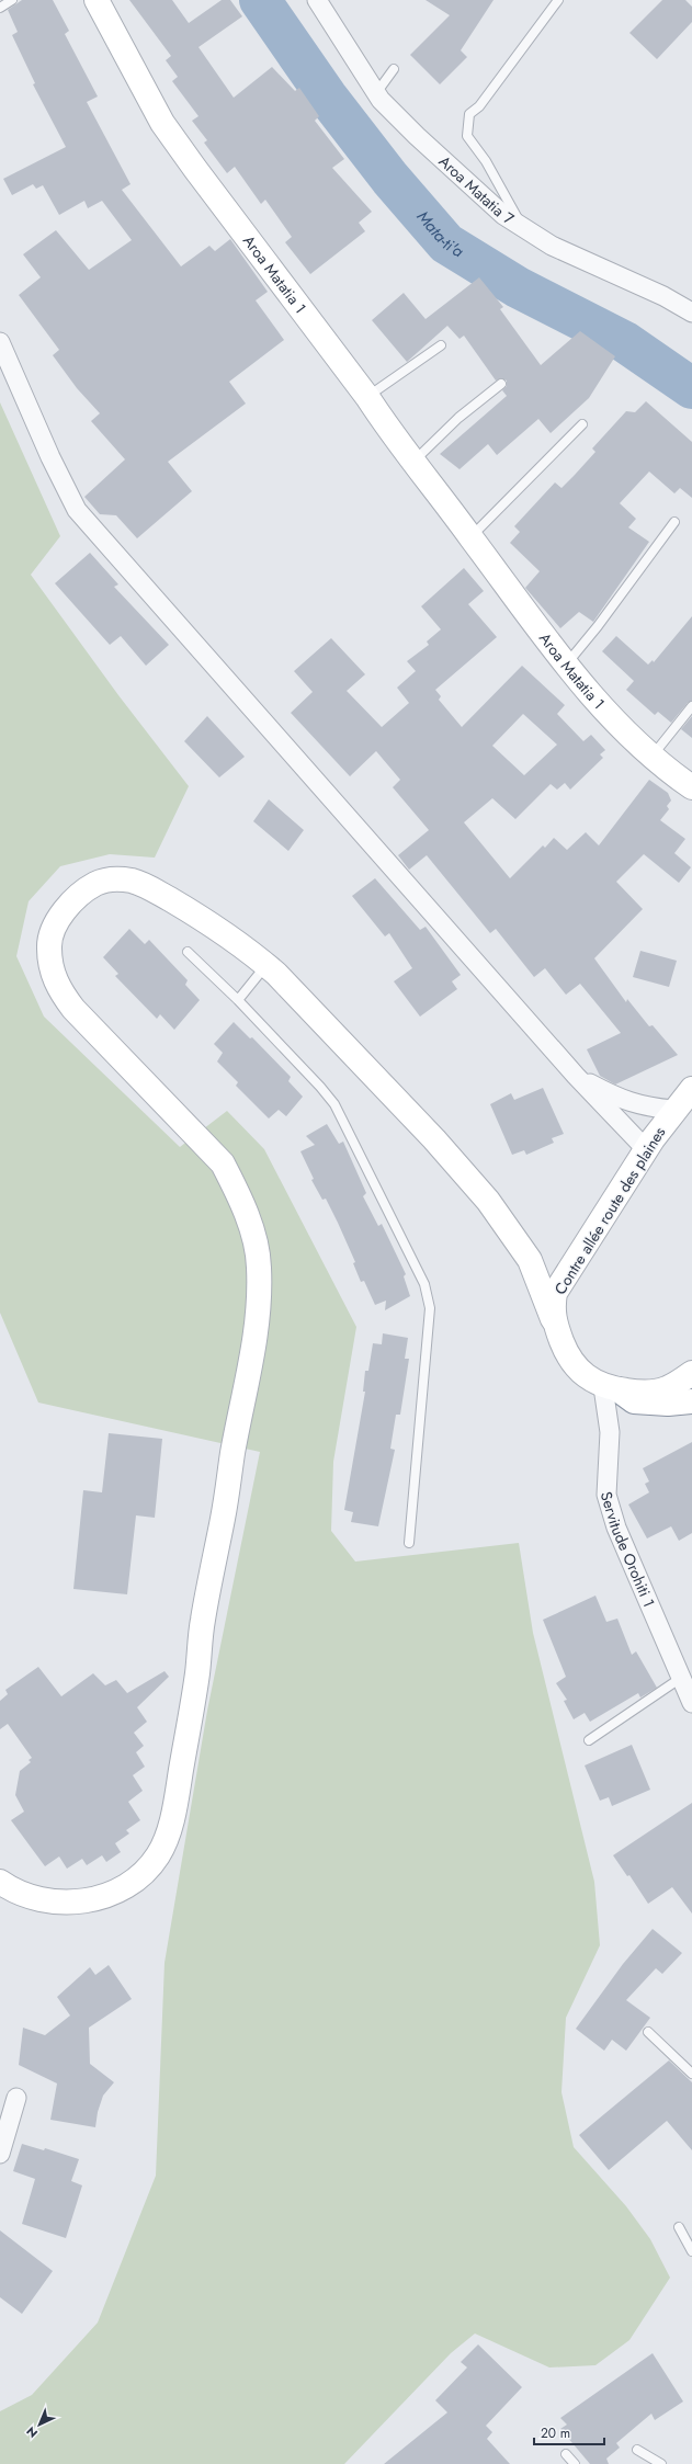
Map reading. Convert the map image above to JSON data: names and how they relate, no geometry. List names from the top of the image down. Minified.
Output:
{"streets":{"main road":["Aroa Matatia 1","Contre allée route des plaines"],"street":["Aroa Matatia 7","Servitude Orohiti 1"]},"crossings":[["Contre allée route des plaines","Servitude Orohiti 1"]],"water":["Mata-ti'a"],"scale_bar":"20 m","north":"bottom left"}
